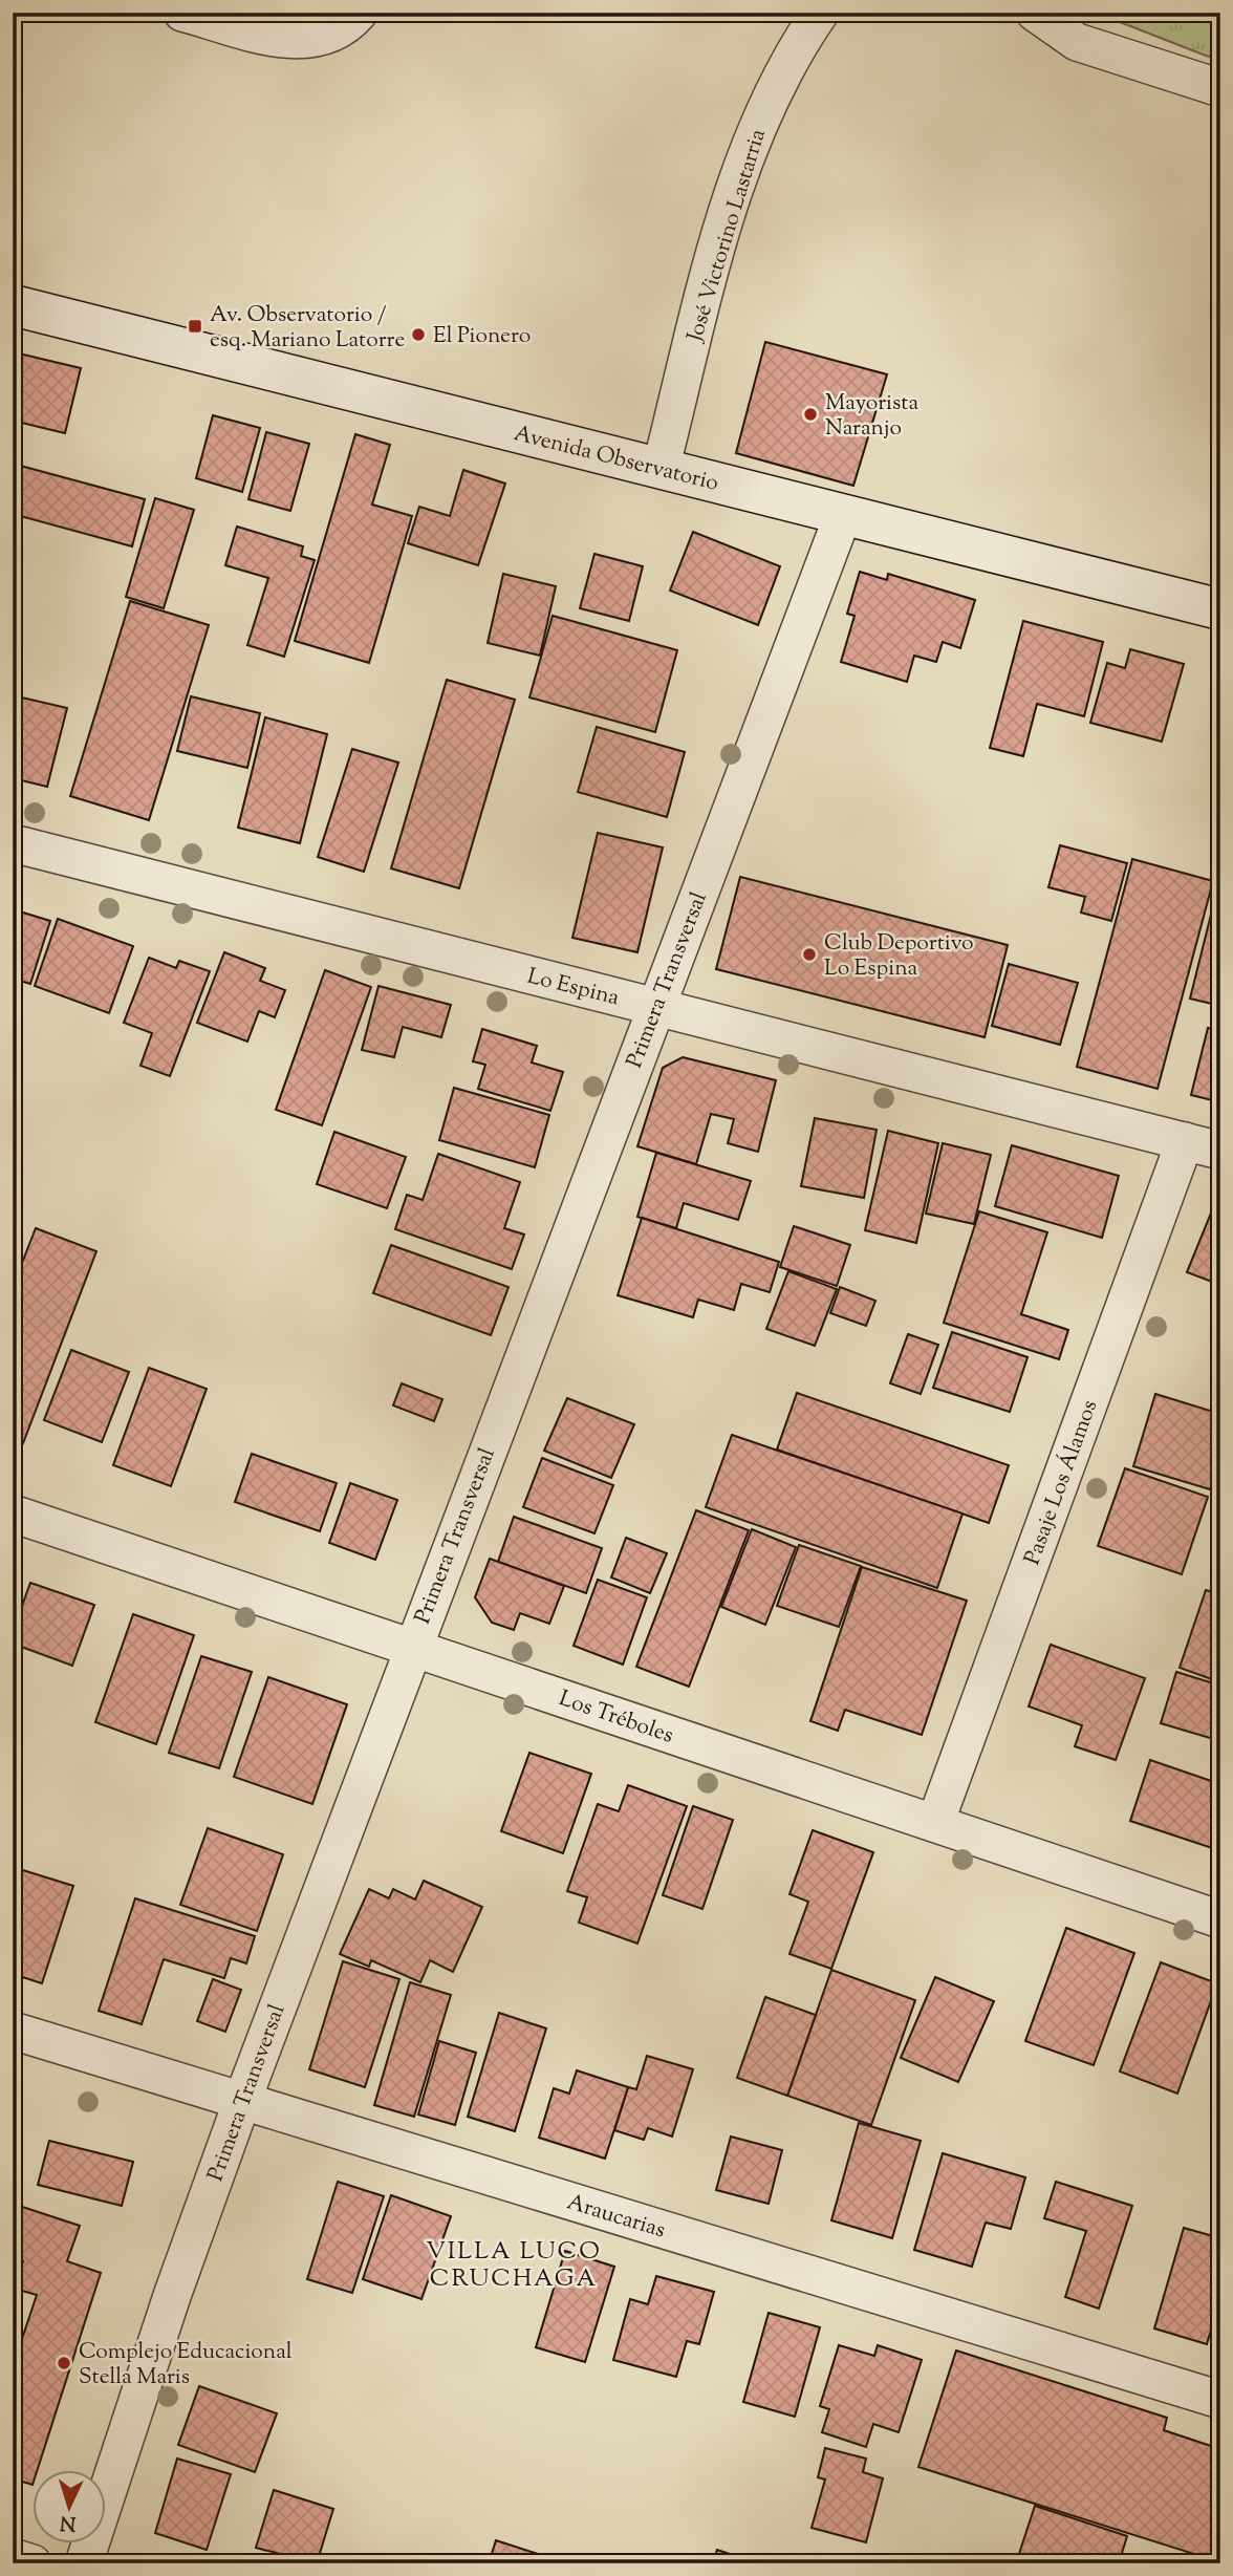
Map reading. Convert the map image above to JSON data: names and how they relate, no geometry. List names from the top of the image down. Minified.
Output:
{"streets":{"main road":["Avenida Observatorio"],"street":["José Victorino Lastarria","Primera Transversal","Lo Espina","Pasaje Los Álamos","Los Tréboles","Araucarias"]},"crossings":[["José Victorino Lastarria","Avenida Observatorio"],["Avenida Observatorio","Primera Transversal"],["Primera Transversal","Lo Espina"],["Primera Transversal","Los Tréboles"],["Primera Transversal","Araucarias"],["Lo Espina","Pasaje Los Álamos"],["Pasaje Los Álamos","Los Tréboles"]],"districts":["VILLA LUCO CRUCHAGA"],"places":{"transit":["Av. Observatorio / esq. Mariano Latorre"],"other":["El Pionero","Mayorista Naranjo","Club Deportivo Lo Espina","Complejo Educacional Stella Maris"]},"north":"bottom"}
